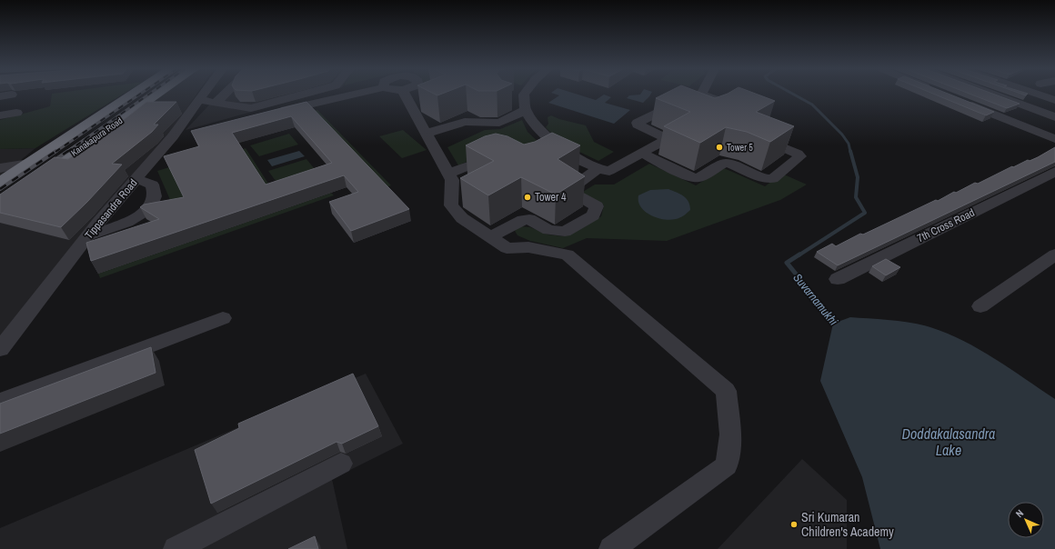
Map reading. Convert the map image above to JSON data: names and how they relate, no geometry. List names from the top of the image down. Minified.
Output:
{"streets":{"highway":["Kanakapura Road"],"street":["Tippasandra Road","7th Cross Road"]},"water":["Suvarnamukhi","Doddakalasandra Lake"],"places":["Tower 5","Tower 4","Sri Kumaran Children's Academy"],"north":"top left"}
